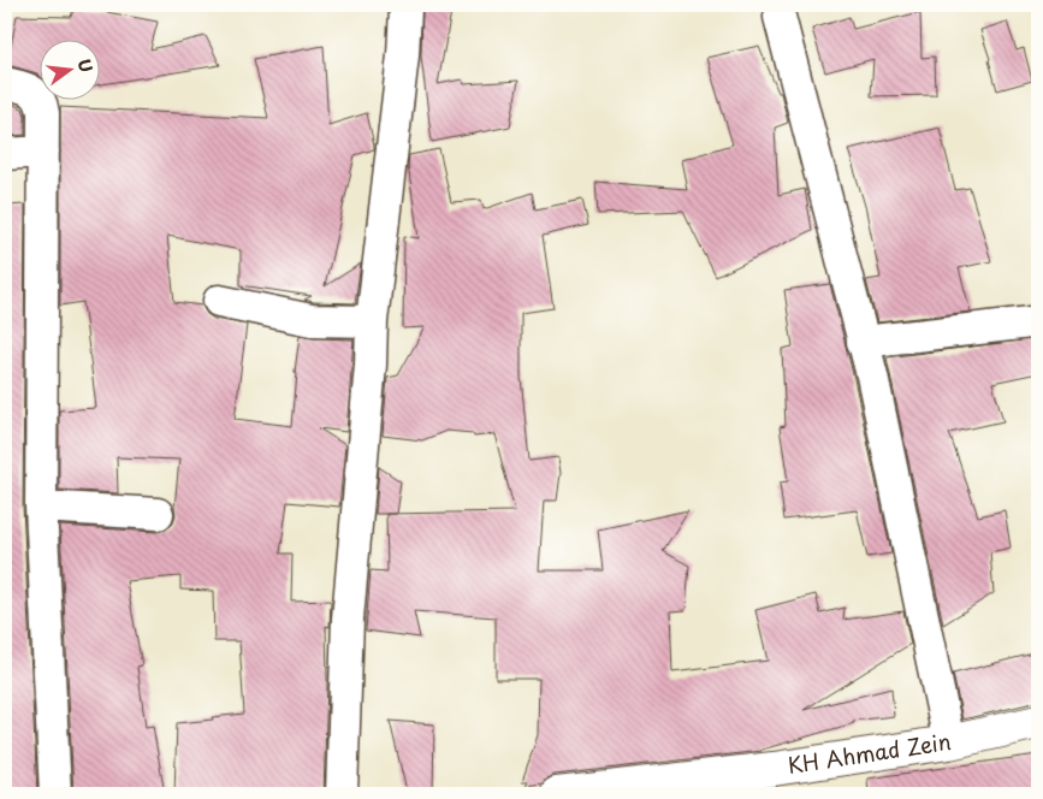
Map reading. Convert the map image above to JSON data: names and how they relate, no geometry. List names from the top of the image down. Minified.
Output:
{"streets":{"street":["KH Ahmad Zein"]},"north":"right"}
